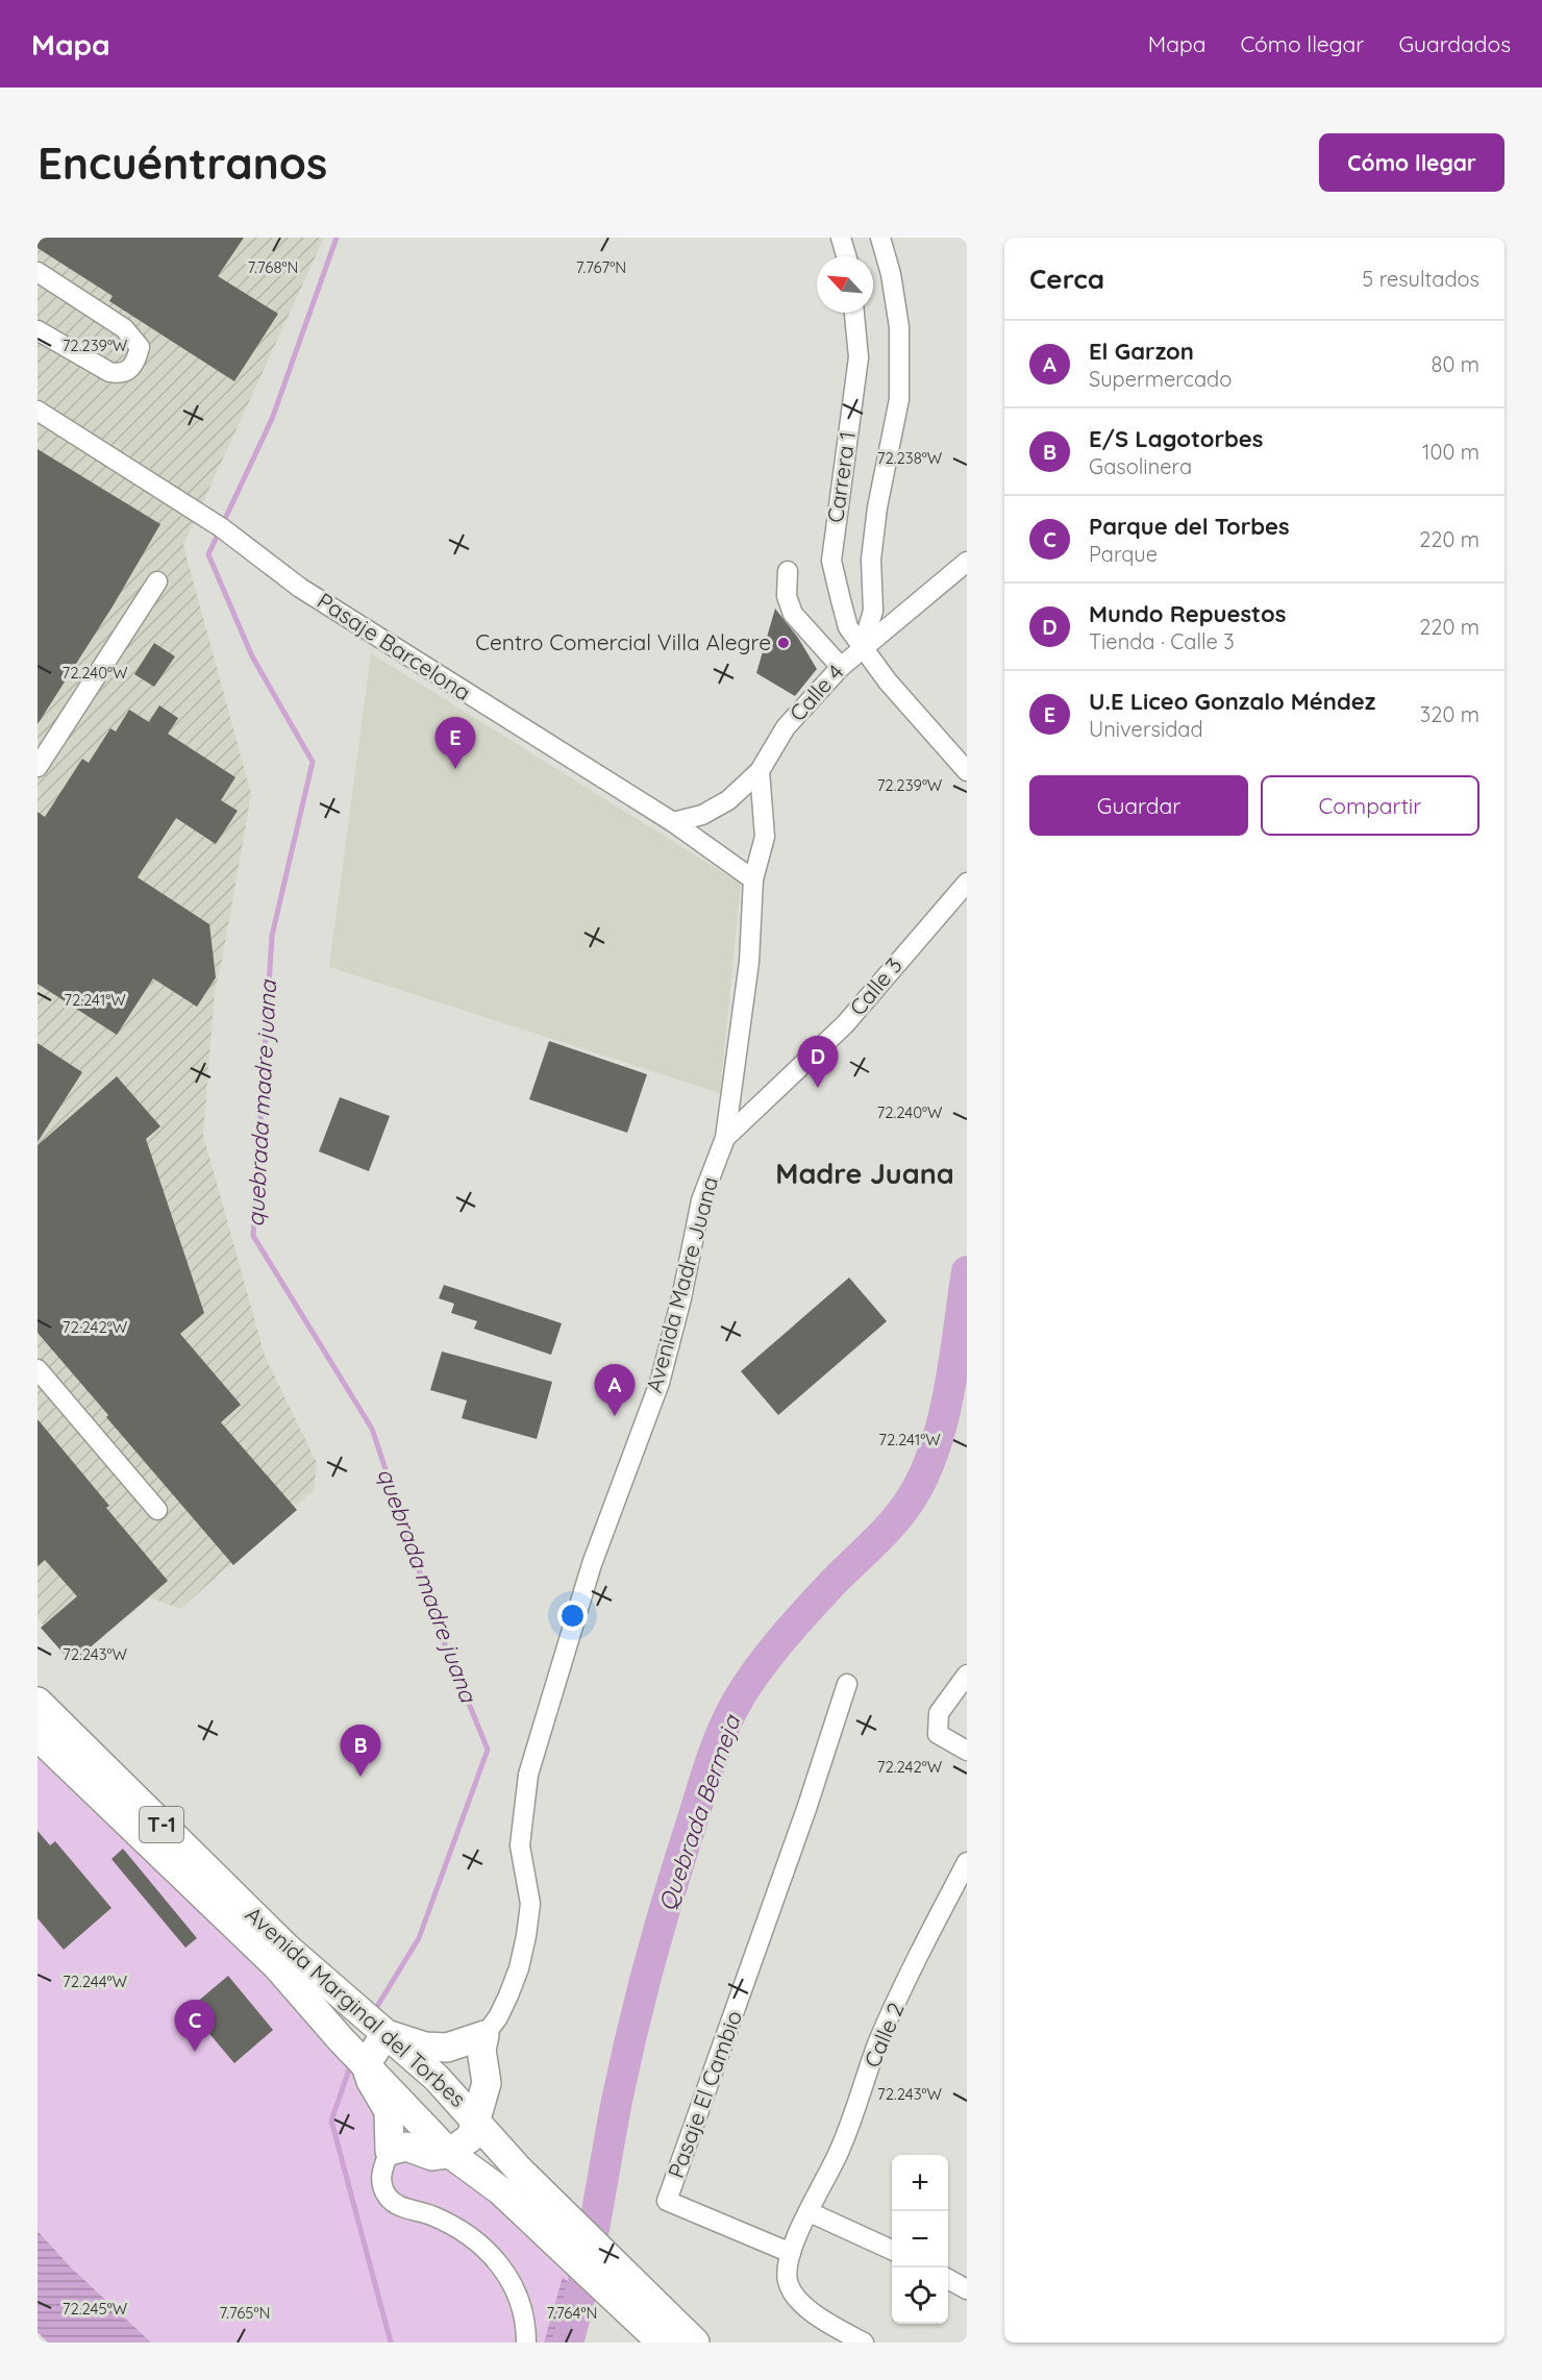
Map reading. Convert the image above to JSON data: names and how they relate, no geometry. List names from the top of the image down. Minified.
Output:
{"streets":{"highway":["T-1","Avenida Marginal del Torbes"],"street":["Carrera 1","Pasaje Barcelona","Calle 4","Calle 3","Avenida Madre Juana","Calle 2","Pasaje El Cambio"]},"crossings":[["Carrera 1","Calle 4"],["Pasaje Barcelona","Calle 4"],["Pasaje Barcelona","Avenida Madre Juana"],["Calle 4","Avenida Madre Juana"],["Calle 3","Avenida Madre Juana"],["Calle 2","Pasaje El Cambio"]],"districts":["Madre Juana"],"water":["quebrada madre juana","Quebrada Bermeja"],"places":["Centro Comercial Villa Alegre"],"north":"top left","page":{"header":"Mapa","nav":["Mapa","Cómo llegar","Guardados"],"buttons":["Cómo llegar",["Guardar","Compartir"]],"title":"Encuéntranos","heading":["Cerca","5 resultados"],"list":[{"mark":"A","name":"El Garzon","note":"Supermercado","value":"80 m"},{"mark":"B","name":"E/S Lagotorbes","note":"Gasolinera","value":"100 m"},{"mark":"C","name":"Parque del Torbes","note":"Parque","value":"220 m"},{"mark":"D","name":"Mundo Repuestos","note":"Tienda · Calle 3","value":"220 m"},{"mark":"E","name":"U.E Liceo Gonzalo Méndez","note":"Universidad","value":"320 m"}],"pins":["E","D","A","B","C"],"map_buttons":["+","−"]},"coordinates":["7.768°N","7.767°N","72.239°W","72.238°W","72.240°W","72.241°W","72.242°W","72.243°W","72.244°W","72.245°W","7.765°N","7.764°N"]}
